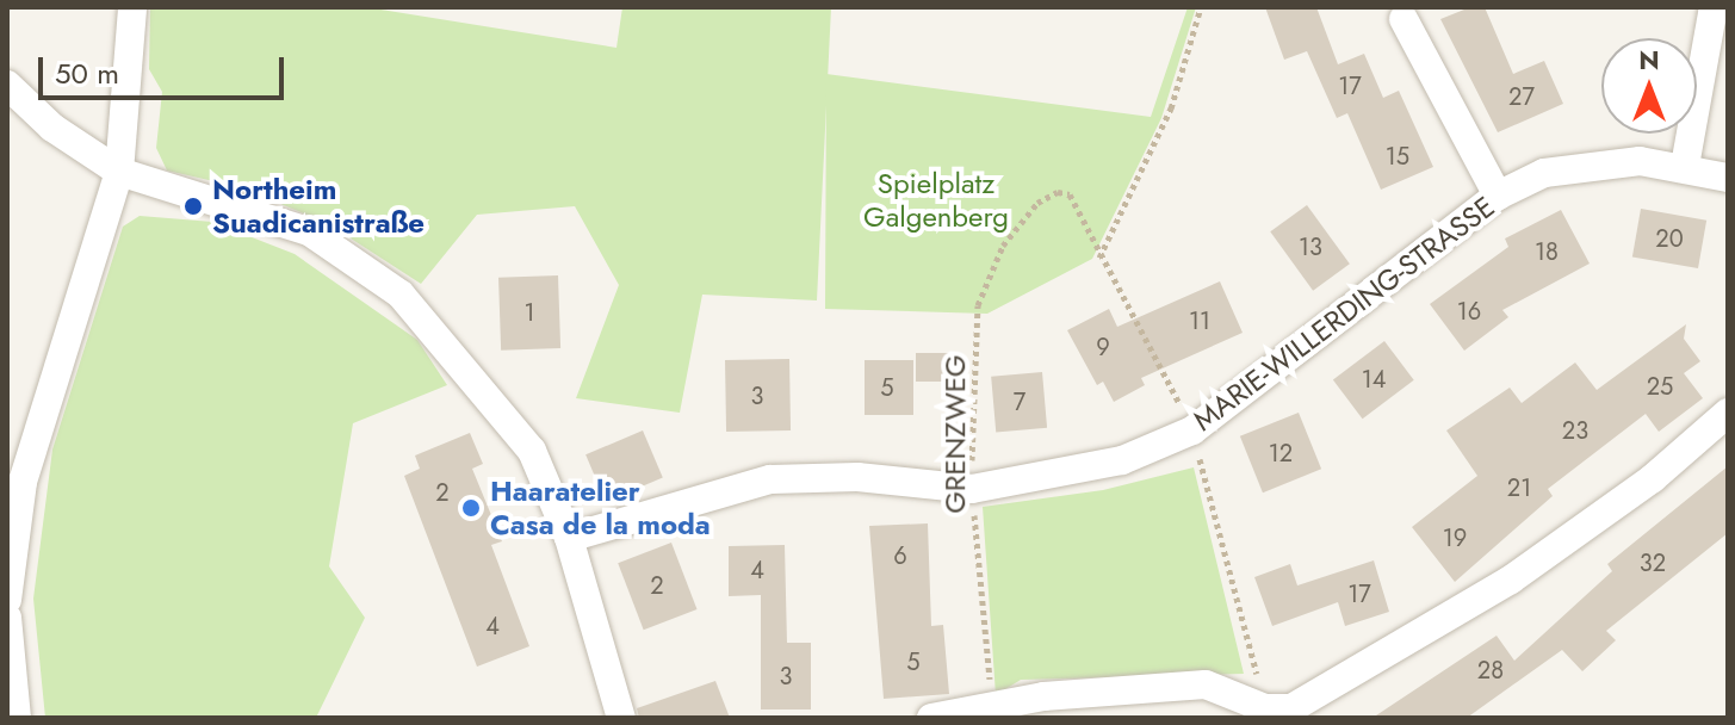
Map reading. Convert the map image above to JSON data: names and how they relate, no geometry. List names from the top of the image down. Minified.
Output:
{"streets":{"street":["MARIE-WILLERDING-STRASSE"],"path":["GRENZWEG"]},"crossings":[["MARIE-WILLERDING-STRASSE","GRENZWEG"]],"parks":["Spielplatz Galgenberg"],"places":["Northeim Suadicanistraße","Haaratelier Casa de la moda"],"house_numbers":["17","27","15","20","13","18","16","1","11","9","14","25","5","3","7","23","12","21","2","19","6","32","4","2","17","4","5","28","3"],"scale_bar":"50 m","north":"top"}
